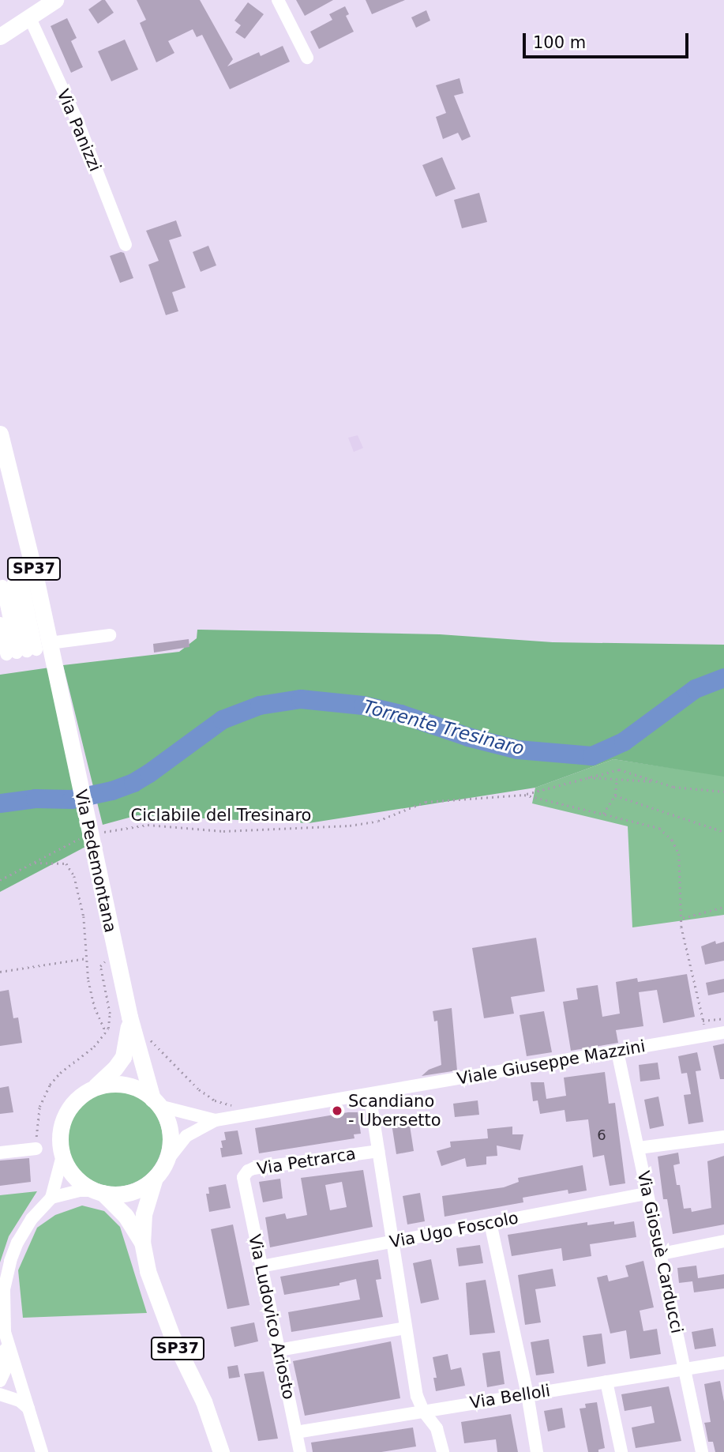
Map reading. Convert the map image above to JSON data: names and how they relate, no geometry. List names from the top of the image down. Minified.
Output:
{"streets":{"main road":["SP37","Via Pedemontana"],"street":["Via Panizzi","Viale Giuseppe Mazzini","Via Petrarca","Via Ugo Foscolo","Via Giosuè Carducci","Via Ludovico Ariosto","Via Belloli"],"path":["Ciclabile del Tresinaro"]},"crossings":[["SP37","Via Pedemontana"],["Via Pedemontana","Viale Giuseppe Mazzini"],["Viale Giuseppe Mazzini","Via Giosuè Carducci"],["Via Petrarca","Via Ludovico Ariosto"],["Via Ugo Foscolo","Via Giosuè Carducci"],["Via Ugo Foscolo","Via Ludovico Ariosto"],["Via Giosuè Carducci","Via Belloli"],["Via Ludovico Ariosto","Via Belloli"]],"water":["Torrente Tresinaro"],"places":["Scandiano - Ubersetto"],"house_numbers":["6"],"scale_bar":"100 m"}
